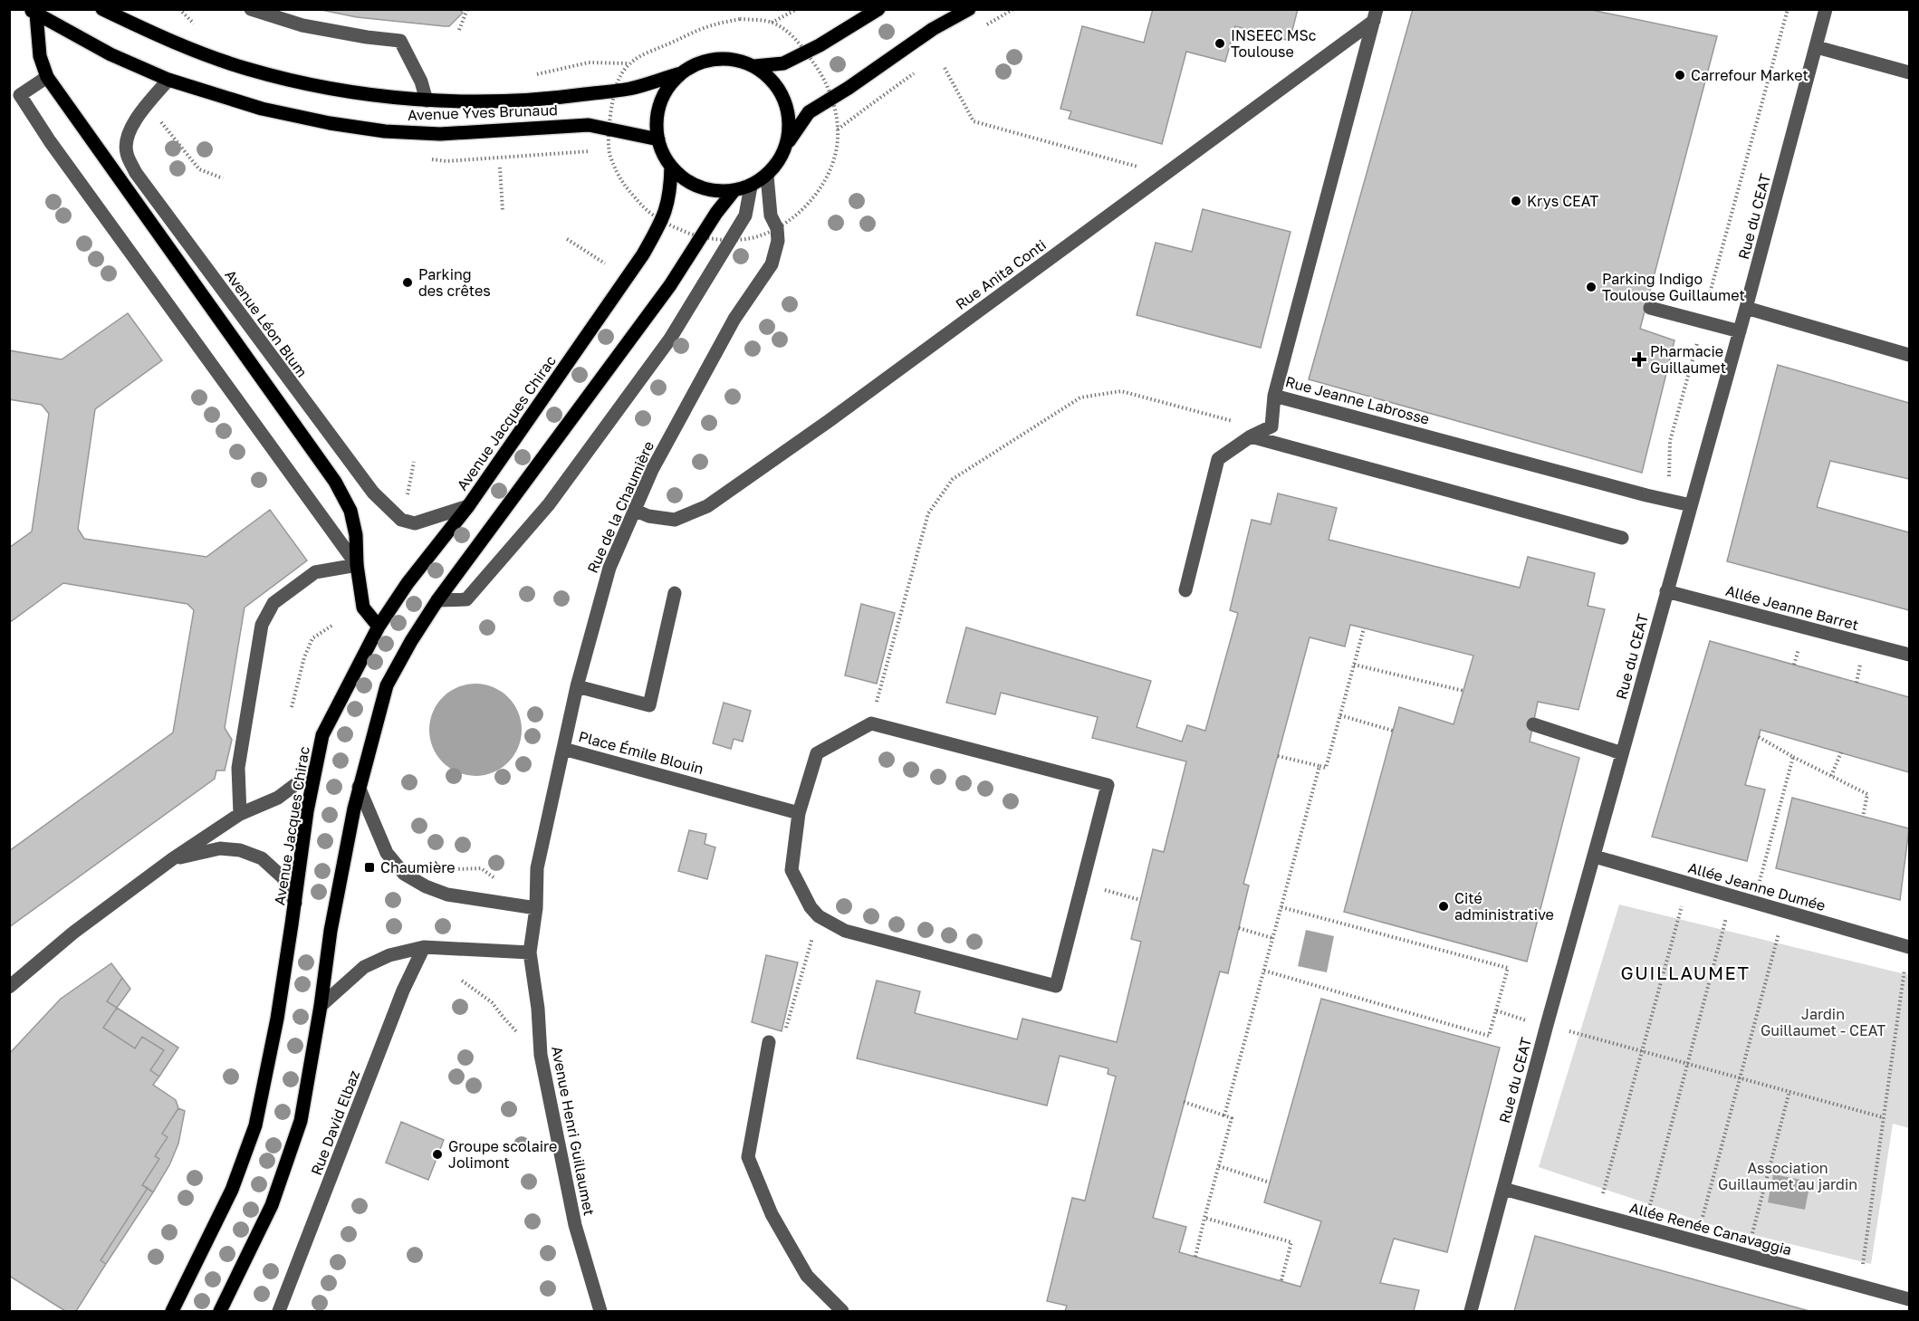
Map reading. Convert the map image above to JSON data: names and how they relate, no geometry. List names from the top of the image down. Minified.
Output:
{"streets":{"main road":["Avenue Yves Brunaud","Avenue Jacques Chirac"],"street":["Rue du CEAT","Rue Anita Conti","Avenue Léon Blum","Rue Jeanne Labrosse","Rue de la Chaumière","Allée Jeanne Barret","Place Émile Blouin","Allée Jeanne Dumée","Rue David Elbaz","Avenue Henri Guillaumet","Allée Renée Canavaggia"]},"crossings":[["Avenue Yves Brunaud","Avenue Léon Blum"],["Avenue Yves Brunaud","Avenue Jacques Chirac"],["Avenue Yves Brunaud","Rue de la Chaumière"],["Rue du CEAT","Rue Jeanne Labrosse"],["Rue du CEAT","Allée Jeanne Barret"],["Rue du CEAT","Allée Jeanne Dumée"],["Rue du CEAT","Allée Renée Canavaggia"],["Rue Anita Conti","Rue Jeanne Labrosse"],["Rue Anita Conti","Rue de la Chaumière"],["Avenue Léon Blum","Avenue Jacques Chirac"],["Avenue Jacques Chirac","Rue de la Chaumière"],["Rue de la Chaumière","Place Émile Blouin"],["Rue de la Chaumière","Avenue Henri Guillaumet"]],"districts":["GUILLAUMET"],"parks":["Jardin Guillaumet - CEAT","Association Guillaumet au jardin"],"places":{"other":["INSEEC MSc Toulouse","Carrefour Market","Krys CEAT","Parking des crêtes","Parking Indigo Toulouse Guillaumet","Cité administrative","Groupe scolaire Jolimont"],"health":["Pharmacie Guillaumet"],"transit":["Chaumière"]}}
